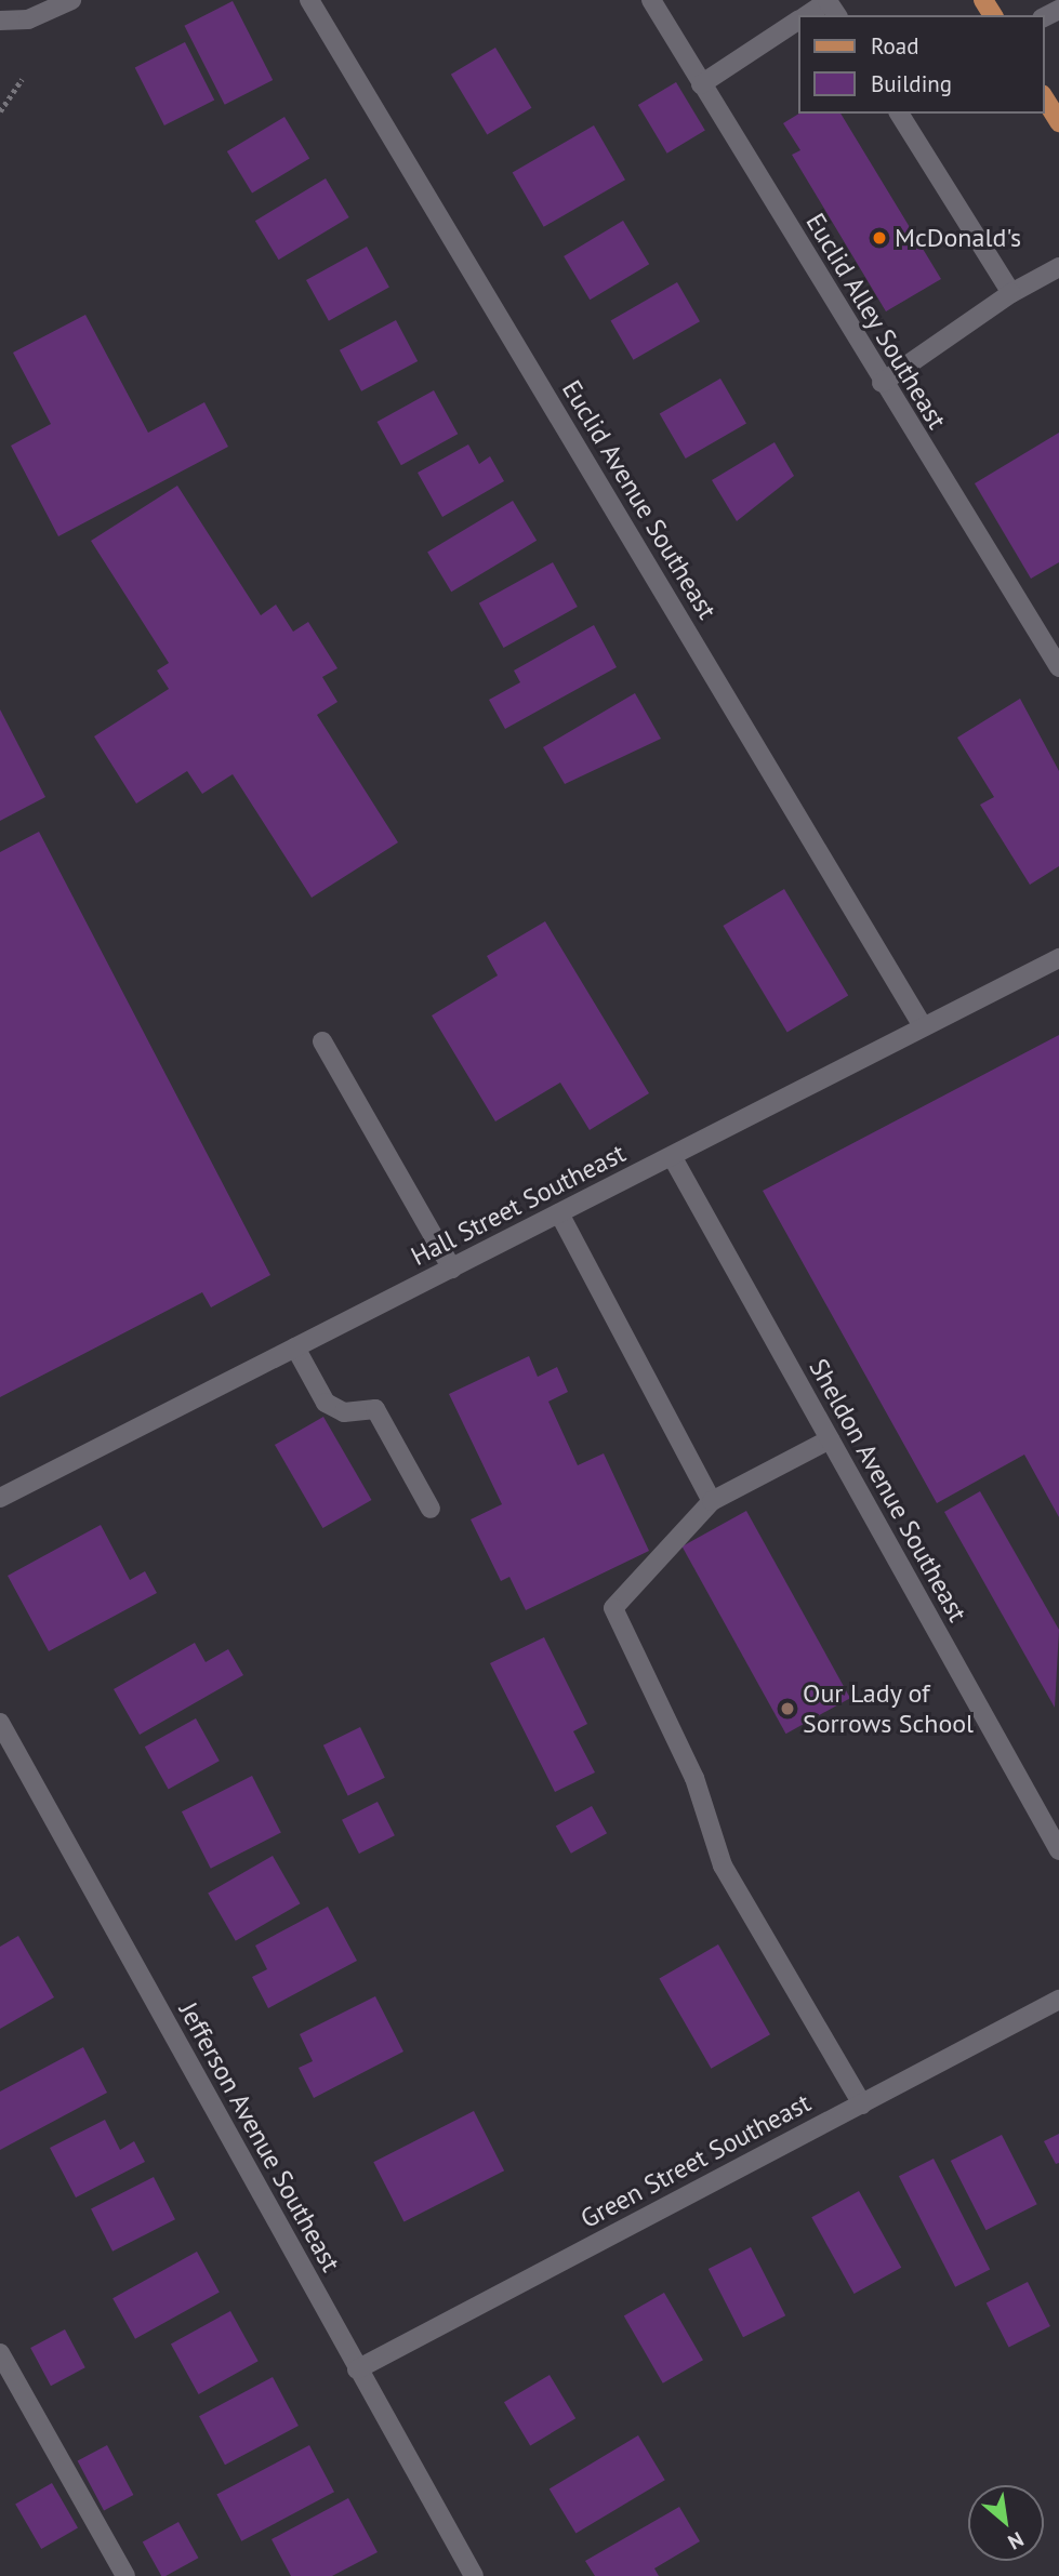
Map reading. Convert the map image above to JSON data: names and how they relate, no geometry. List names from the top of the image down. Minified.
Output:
{"streets":{"street":["Euclid Alley Southeast","Euclid Avenue Southeast","Hall Street Southeast","Sheldon Avenue Southeast","Jefferson Avenue Southeast","Green Street Southeast"]},"crossings":[["Euclid Avenue Southeast","Hall Street Southeast"],["Hall Street Southeast","Sheldon Avenue Southeast"],["Jefferson Avenue Southeast","Green Street Southeast"]],"places":["McDonald's","Our Lady of Sorrows School"],"legend":["Road","Building"],"north":"bottom right"}
